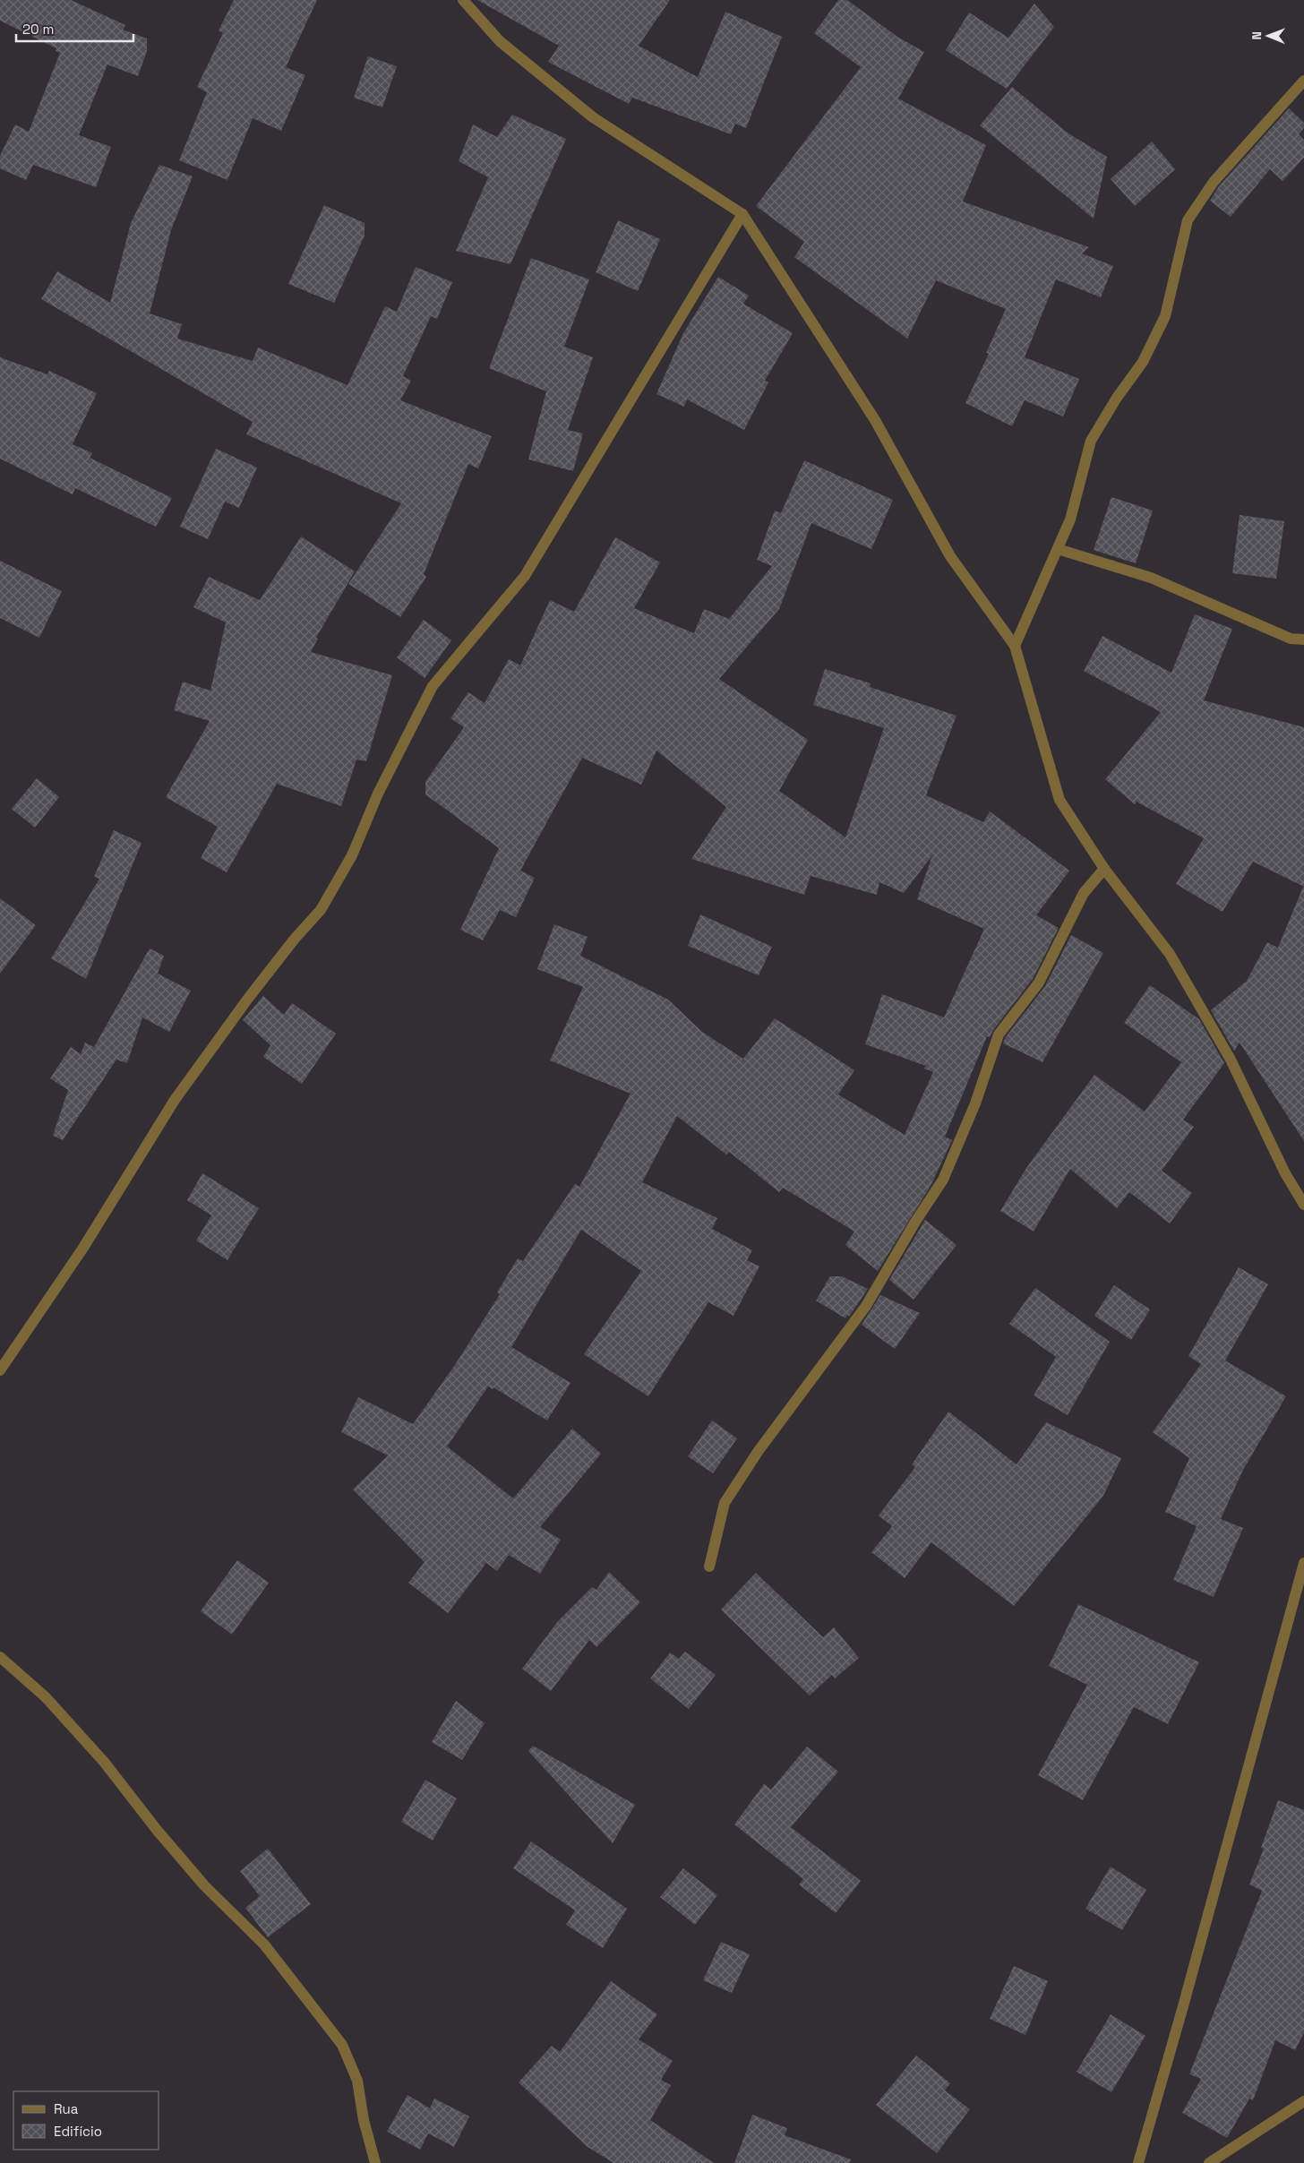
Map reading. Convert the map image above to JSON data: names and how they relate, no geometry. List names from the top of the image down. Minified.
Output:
{"legend":["Rua","Edifício"],"scale_bar":"20 m","north":"left"}
